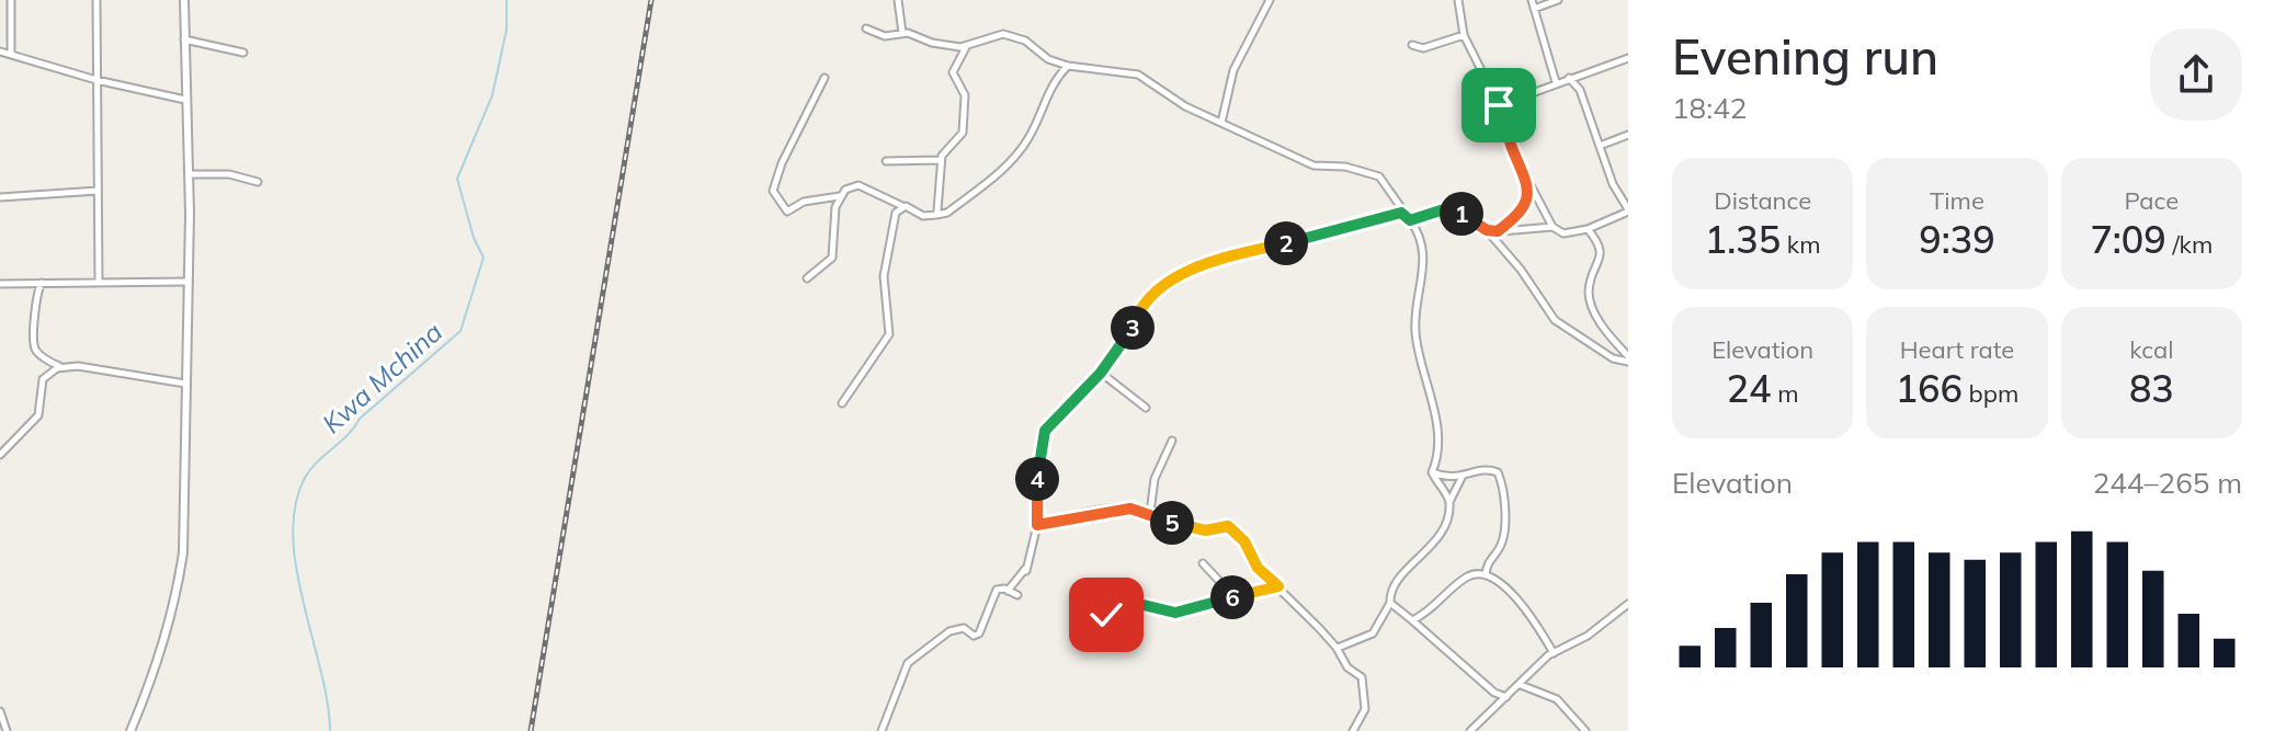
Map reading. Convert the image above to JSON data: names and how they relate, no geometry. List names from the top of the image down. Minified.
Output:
{"water":["Kwa Mchina"],"page":{"heading":["Evening run","18:42"],"stats":[["Distance","1.35 km"],["Time","9:39"],["Pace","7:09 /km"],["Elevation","24 m"],["Heart rate","166 bpm"],["kcal","83"]],"pins":["1","2","3","4","5","6"],"chart":["Elevation","244–265 m"]}}
